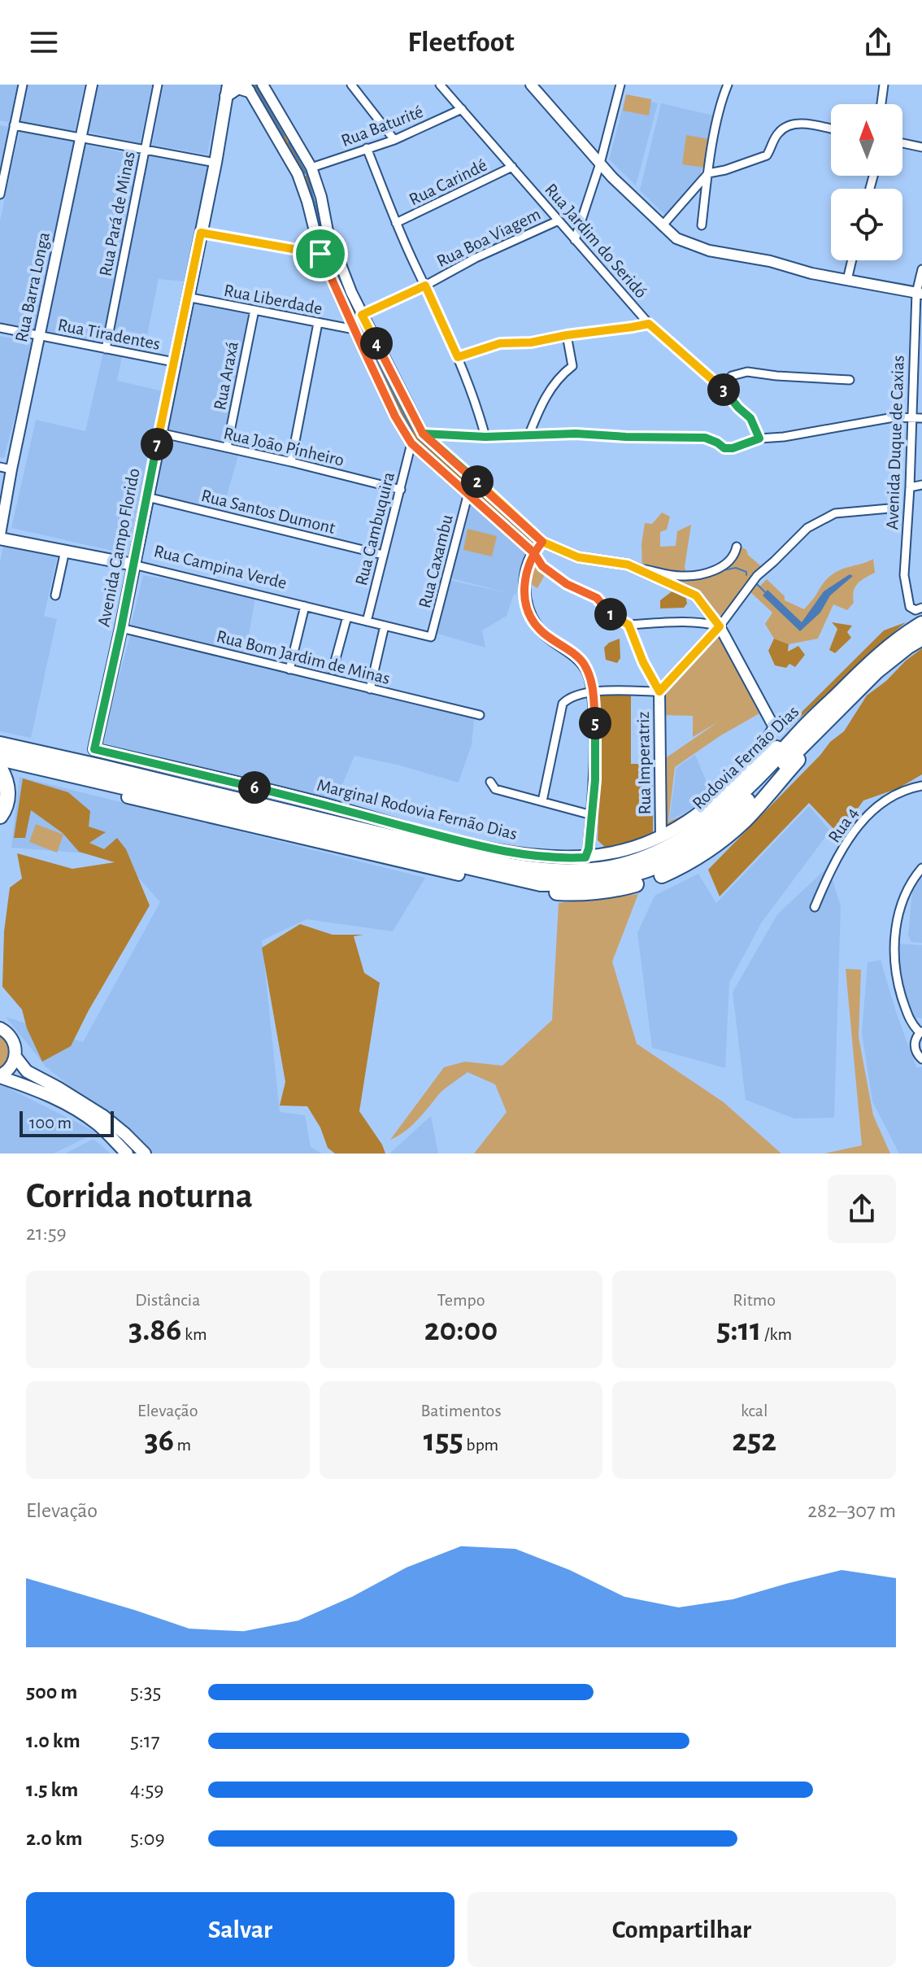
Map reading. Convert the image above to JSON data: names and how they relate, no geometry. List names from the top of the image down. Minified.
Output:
{"streets":{"highway":["Rodovia Fernão Dias"],"main road":["Avenida Campo Florido","Rua Campina Verde","Marginal Rodovia Fernão Dias"],"street":["Rua Baturité","Rua Carindé","Rua Pará de Minas","Rua Boa Viagem","Rua Jardim do Seridó","Rua Barra Longa","Rua Liberdade","Rua Tiradentes","Rua Araxá","Avenida Duque de Caxias","Rua João Pinheiro","Rua Santos Dumont","Rua Cambuquira","Rua Caxambu","Rua Bom Jardim de Minas","Rua Imperatriz","Rua 4"]},"crossings":[["Rua Baturité","Rua Jardim do Seridó"],["Rua Carindé","Rua Jardim do Seridó"],["Rua Pará de Minas","Rua Tiradentes"],["Rua Boa Viagem","Rua Jardim do Seridó"],["Rua Barra Longa","Rua Tiradentes"],["Rua Barra Longa","Rua Campina Verde"],["Rua Liberdade","Rua Araxá"],["Rua Liberdade","Avenida Campo Florido"],["Rua Tiradentes","Avenida Campo Florido"],["Rua Araxá","Rua João Pinheiro"],["Avenida Duque de Caxias","Rodovia Fernão Dias"],["Rua João Pinheiro","Rua Cambuquira"],["Rua João Pinheiro","Avenida Campo Florido"],["Rua Santos Dumont","Rua Cambuquira"],["Rua Santos Dumont","Avenida Campo Florido"],["Rua Cambuquira","Rua Campina Verde"],["Avenida Campo Florido","Rua Campina Verde"],["Avenida Campo Florido","Rua Bom Jardim de Minas"],["Avenida Campo Florido","Marginal Rodovia Fernão Dias"],["Rua Caxambu","Rua Campina Verde"],["Rua Imperatriz","Marginal Rodovia Fernão Dias"]],"scale_bar":"100 m","north":"top","page":{"header":"Fleetfoot","pins":["4","3","7","2","1","5","6"],"scale":"100 m","heading":["Corrida noturna","21:59"],"stats":[["Distância","3.86 km"],["Tempo","20:00"],["Ritmo","5:11 /km"],["Elevação","36 m"],["Batimentos","155 bpm"],["kcal","252"]],"chart":["Elevação","282–307 m"],"list":[{"name":"500 m","note":"5:35"},{"name":"1.0 km","note":"5:17"},{"name":"1.5 km","note":"4:59"},{"name":"2.0 km","note":"5:09"}],"buttons":["Salvar","Compartilhar"]}}
